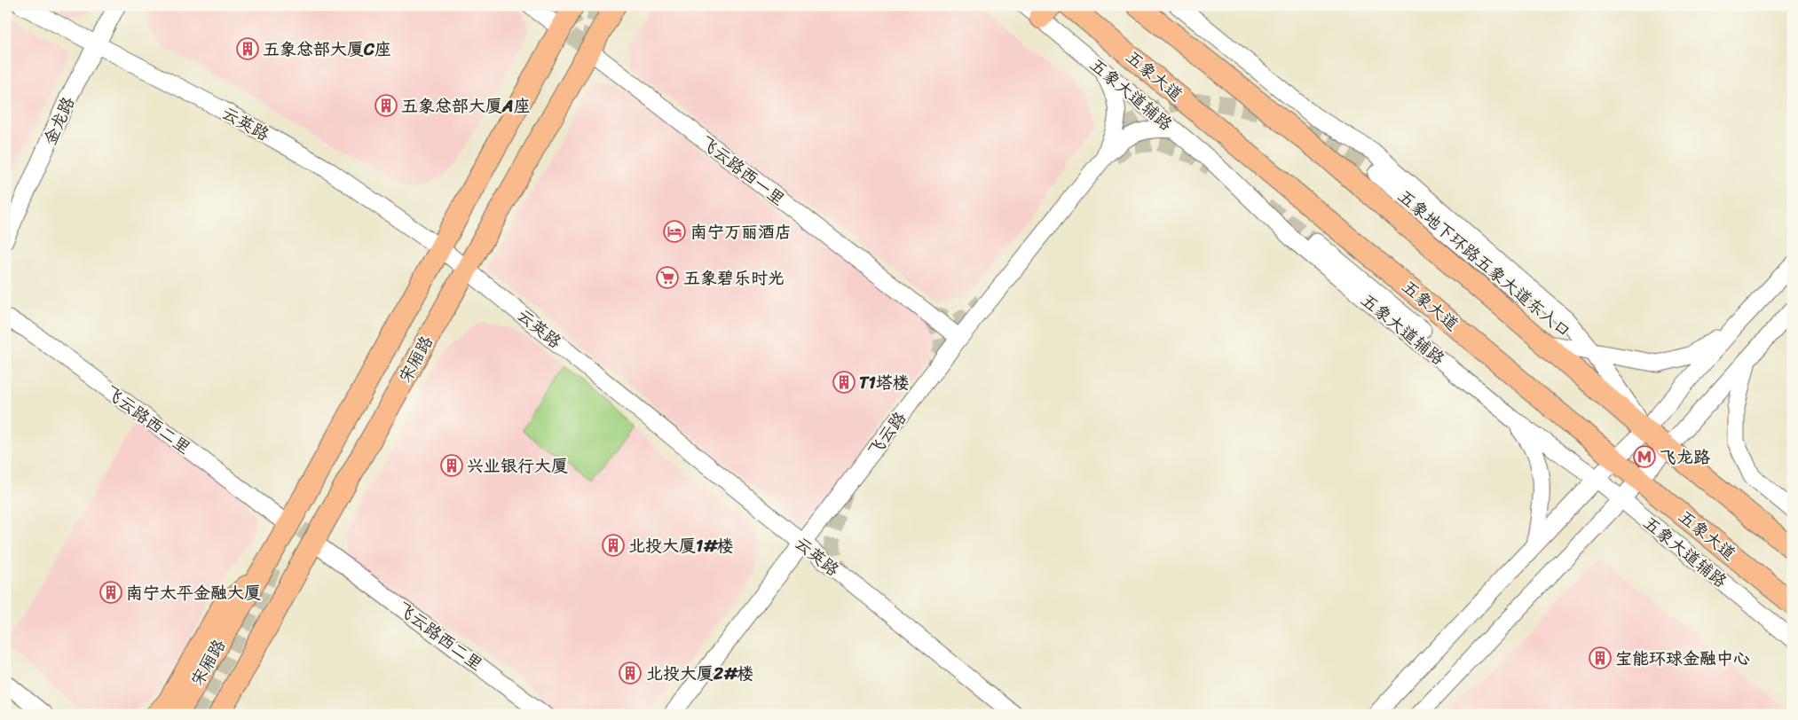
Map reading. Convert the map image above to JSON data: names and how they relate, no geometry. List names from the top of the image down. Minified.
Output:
{"streets":{"main road":["五象大道","宋厢路"],"street":["五象大道辅路","金龙路","云英路","飞云路西一里","五象地下环路五象大道东入口","飞云路西二里","飞云路"]},"crossings":[["五象大道辅路","飞云路"],["金龙路","云英路"],["云英路","宋厢路"],["云英路","飞云路"],["飞云路西一里","宋厢路"],["飞云路西一里","飞云路"],["宋厢路","飞云路西二里"]],"places":{"building":["五象总部大厦C座","五象总部大厦A座","T1塔楼","兴业银行大厦","北投大厦1#楼","南宁太平金融大厦","宝能环球金融中心","北投大厦2#楼"],"hotel":["南宁万丽酒店"],"supermarket":["五象碧乐时光"],"metro station":["飞龙路"]}}
